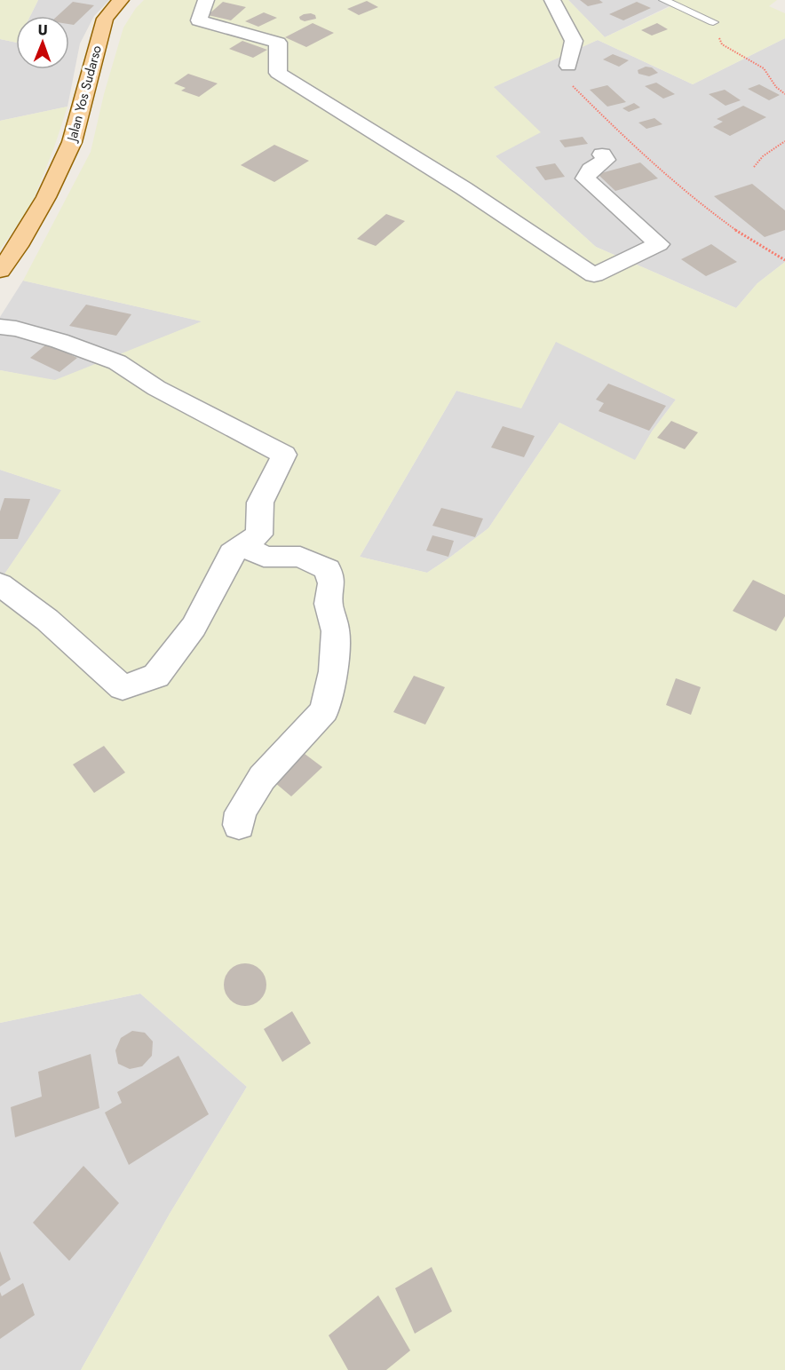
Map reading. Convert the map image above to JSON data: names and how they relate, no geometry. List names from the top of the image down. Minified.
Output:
{"streets":{"main road":["Jalan Yos Sudarso"]},"north":"top"}
